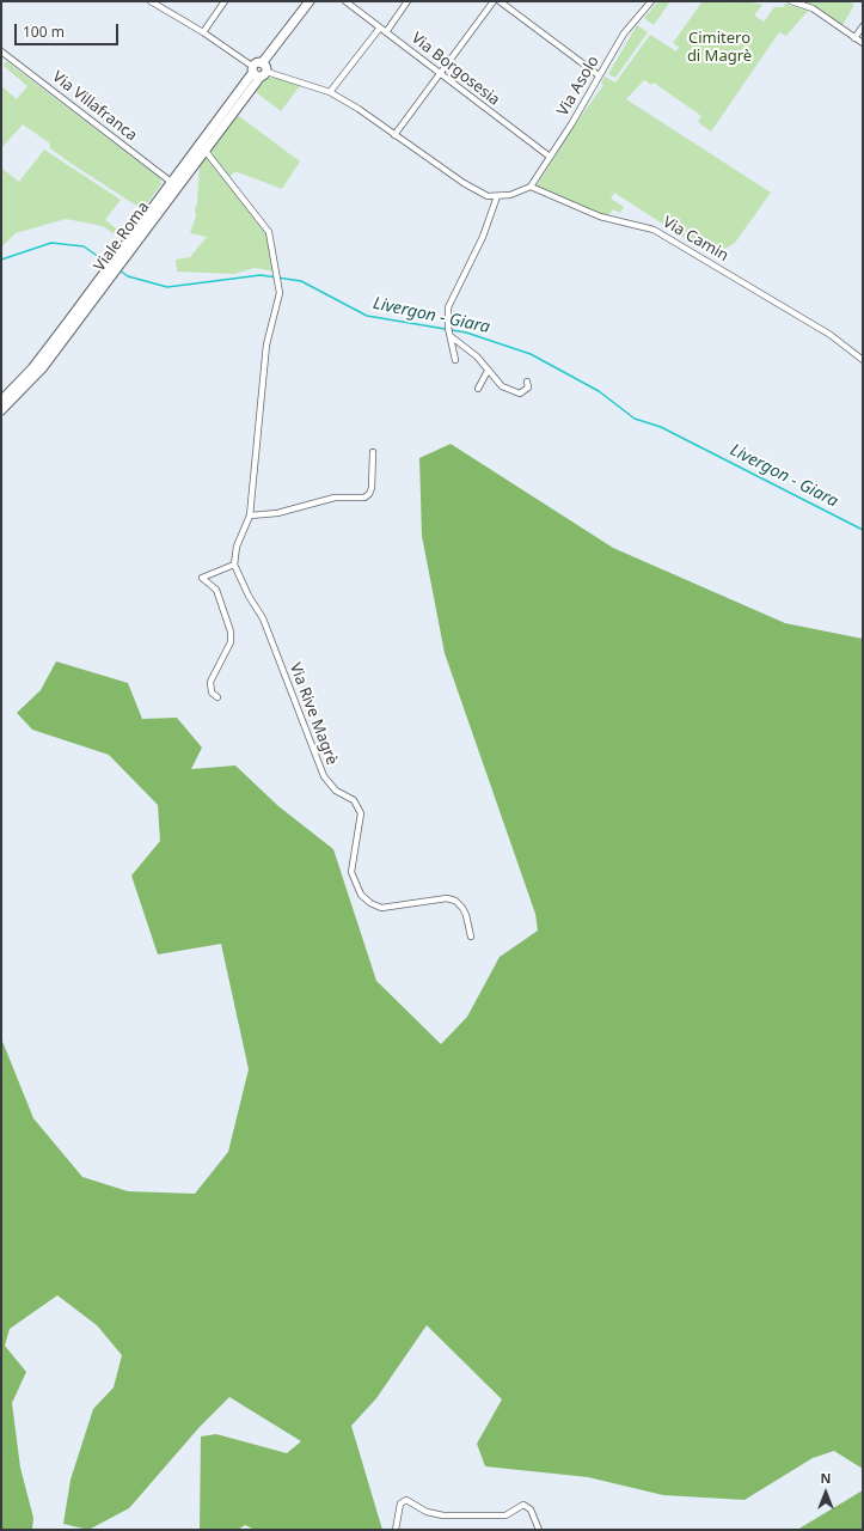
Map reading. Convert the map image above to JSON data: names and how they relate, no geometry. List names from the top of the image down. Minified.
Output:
{"streets":{"main road":["Viale Roma"],"street":["Via Borgosesia","Via Asolo","Via Villafranca","Via Camin","Via Rive Magrè"]},"crossings":[["Via Borgosesia","Via Asolo"],["Via Asolo","Via Camin"],["Via Villafranca","Viale Roma"]],"water":["Livergon - Giara"],"parks":["Cimitero di Magrè"],"scale_bar":"100 m","north":"top"}
